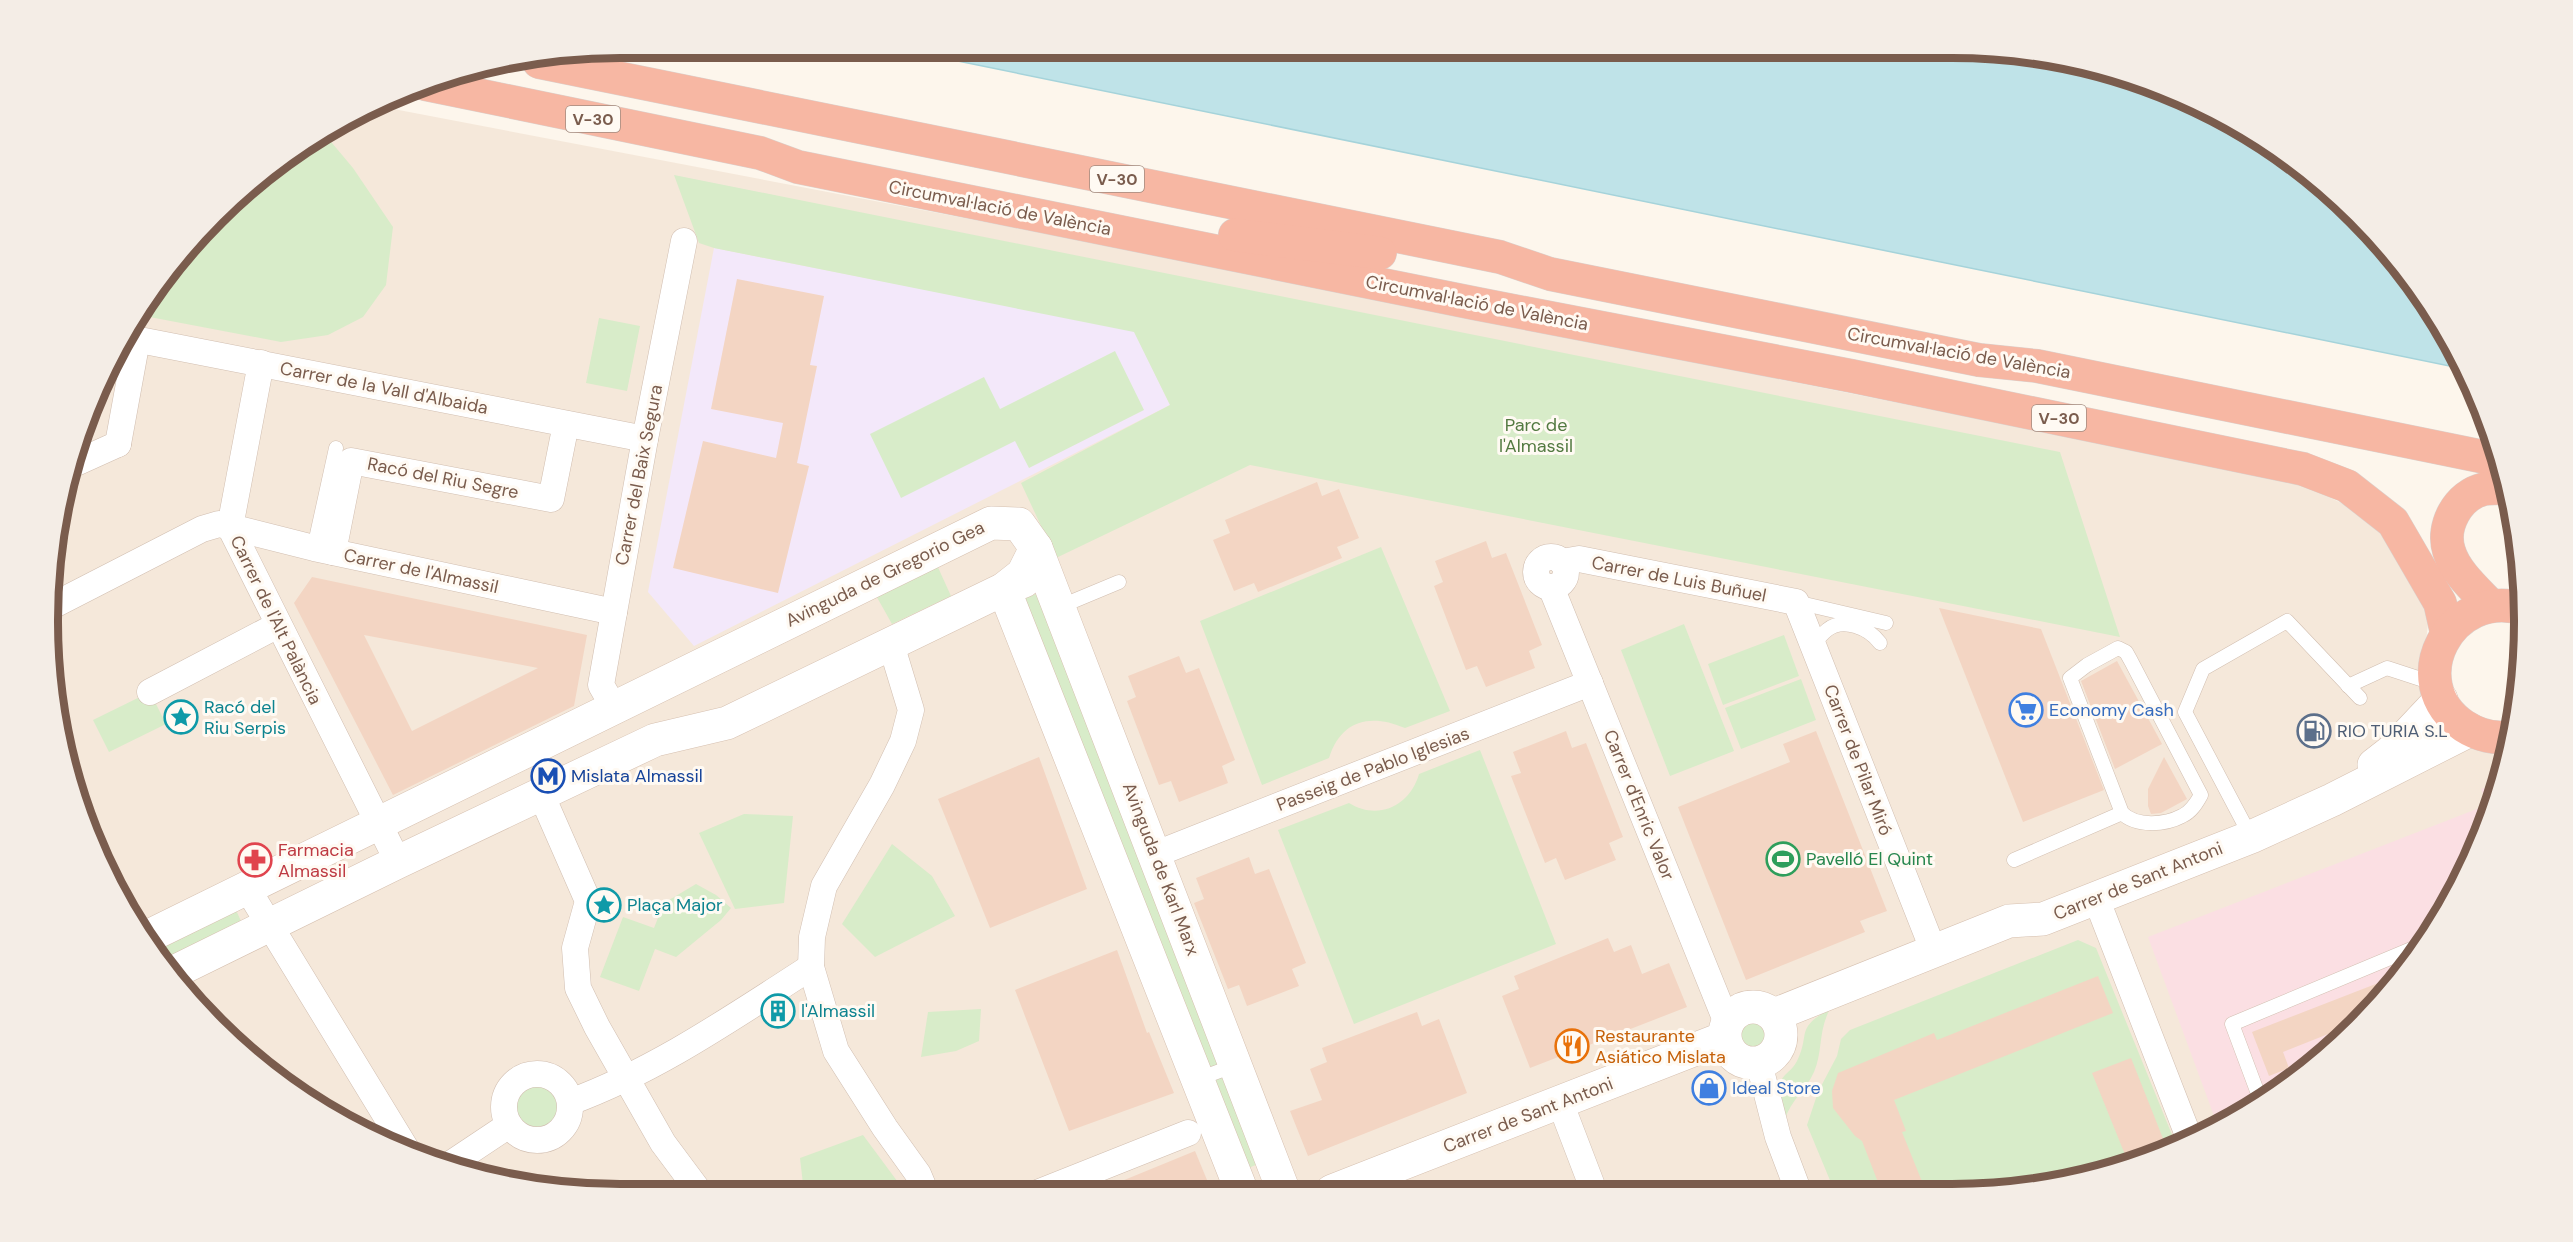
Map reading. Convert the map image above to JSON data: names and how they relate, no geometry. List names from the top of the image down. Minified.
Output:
{"streets":{"highway":["V-30","Circumval·lació de València"],"street":["Carrer de la Vall d'Albaida","Carrer del Baix Segura","Racó del Riu Segre","Carrer de l'Almassil","Avinguda de Gregorio Gea","Carrer de Luis Buñuel","Carrer de l'Alt Palància","Carrer de Pilar Miró","Passeig de Pablo Iglesias","Carrer d'Enric Valor","Avinguda de Karl Marx","Carrer de Sant Antoni"]},"crossings":[["Carrer de la Vall d'Albaida","Carrer del Baix Segura"],["Carrer de la Vall d'Albaida","Racó del Riu Segre"],["Carrer de la Vall d'Albaida","Carrer de l'Alt Palància"],["Carrer del Baix Segura","Carrer de l'Almassil"],["Carrer del Baix Segura","Avinguda de Gregorio Gea"],["Racó del Riu Segre","Carrer de l'Almassil"],["Carrer de l'Almassil","Carrer de l'Alt Palància"],["Avinguda de Gregorio Gea","Carrer de l'Alt Palància"],["Avinguda de Gregorio Gea","Avinguda de Karl Marx"],["Carrer de Luis Buñuel","Carrer de Pilar Miró"],["Carrer de Luis Buñuel","Carrer d'Enric Valor"],["Carrer de Pilar Miró","Carrer de Sant Antoni"],["Passeig de Pablo Iglesias","Carrer d'Enric Valor"],["Passeig de Pablo Iglesias","Avinguda de Karl Marx"],["Carrer d'Enric Valor","Carrer de Sant Antoni"]],"parks":["Parc de l'Almassil"],"places":{"supermarket":["Economy Cash"],"place":["Racó del Riu Serpis","Plaça Major"],"fuel station":["RIO TURIA S.L"],"metro station":["Mislata Almassil"],"sports":["Pavelló El Quint"],"pharmacy":["Farmacia Almassil"],"building":["l'Almassil"],"restaurant":["Restaurante Asiático Mislata"],"shop":["Ideal Store"]}}
